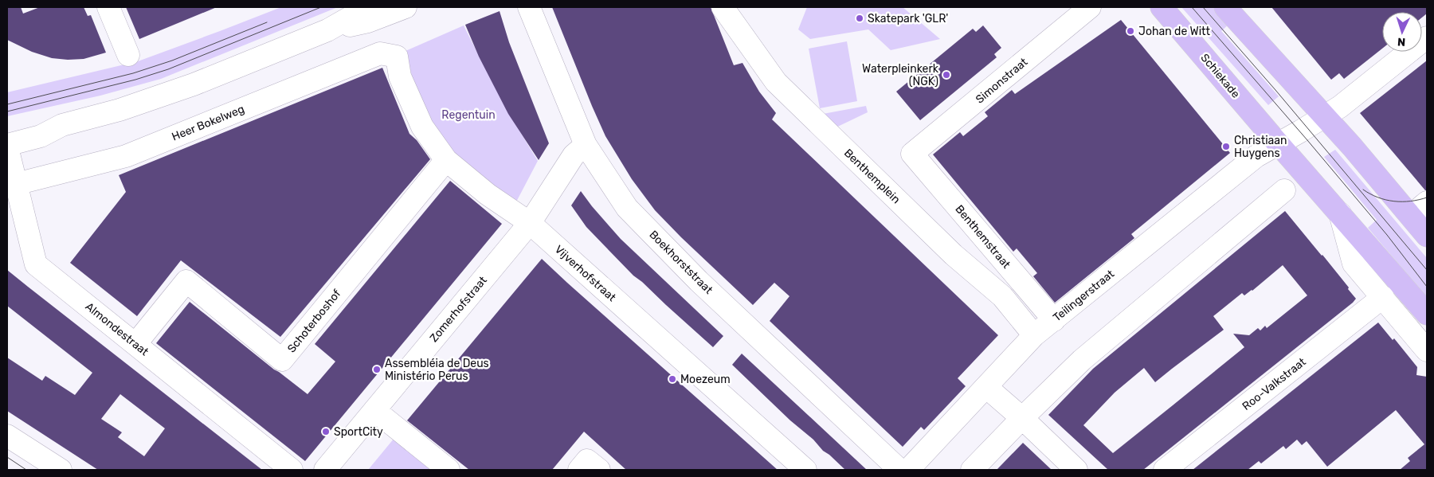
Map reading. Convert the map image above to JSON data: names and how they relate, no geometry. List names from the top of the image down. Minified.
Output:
{"streets":{"main road":["Schiekade"],"street":["Simonstraat","Heer Bokelweg","Benthemplein","Benthemstraat","Boekhorststraat","Vijverhofstraat","Teilingerstraat","Zomerhofstraat","Schoterboshof","Almondestraat","Roo-Valkstraat"]},"crossings":[["Schiekade","Teilingerstraat"],["Schiekade","Roo-Valkstraat"],["Simonstraat","Benthemstraat"],["Heer Bokelweg","Vijverhofstraat"],["Heer Bokelweg","Almondestraat"],["Benthemplein","Teilingerstraat"],["Benthemstraat","Teilingerstraat"],["Boekhorststraat","Zomerhofstraat"],["Vijverhofstraat","Zomerhofstraat"],["Vijverhofstraat","Schoterboshof"],["Schoterboshof","Almondestraat"]],"parks":["Regentuin"],"places":["Skatepark 'GLR'","Johan de Witt","Waterpleinkerk (NGK)","Christiaan Huygens","Assembléia de Deus Ministério Perus","Moezeum","SportCity"],"north":"bottom"}
